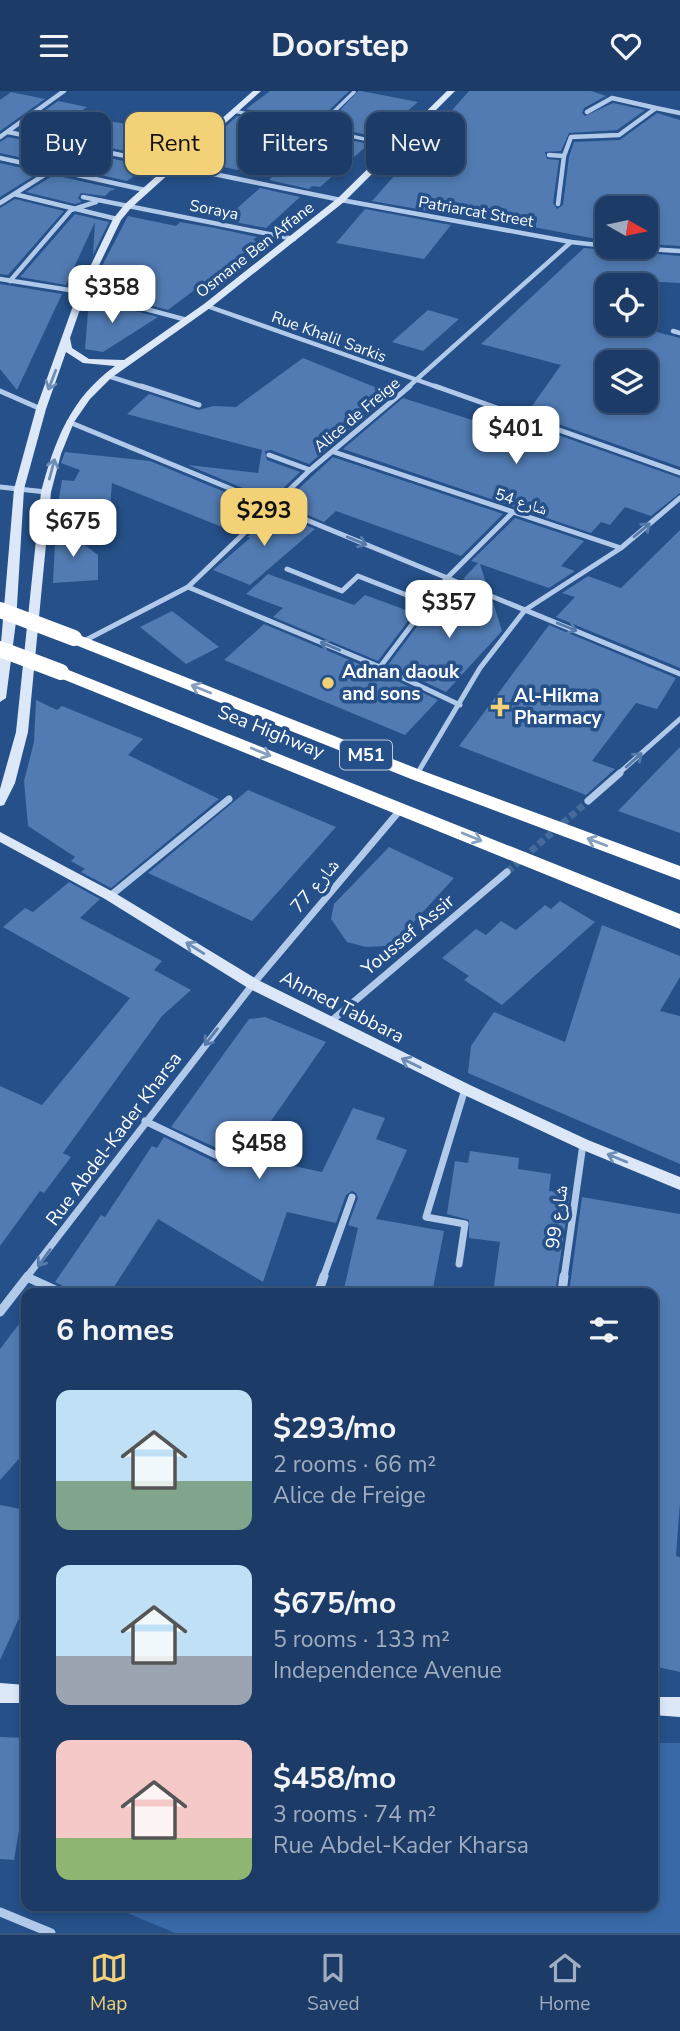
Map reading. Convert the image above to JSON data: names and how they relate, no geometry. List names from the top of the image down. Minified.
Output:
{"streets":{"highway":["Sea Highway","M51"],"main road":["Osmane Ben Affane","Ahmed Tabbara"],"street":["Soraya","Patriarcat Street","Rue Khalil Sarkis","Alice de Freige","شارع 54","شارع 77","Youssef Assir","Rue Abdel-Kader Kharsa","شارع 99"]},"crossings":[["Soraya","Osmane Ben Affane"],["Patriarcat Street","Osmane Ben Affane"],["Patriarcat Street","Alice de Freige"],["Osmane Ben Affane","Rue Khalil Sarkis"],["Rue Khalil Sarkis","Alice de Freige"],["Alice de Freige","شارع 54"],["Alice de Freige","Sea Highway"],["Sea Highway","شارع 77"],["شارع 77","Ahmed Tabbara"],["شارع 77","Rue Abdel-Kader Kharsa"],["Youssef Assir","Ahmed Tabbara"],["Ahmed Tabbara","Rue Abdel-Kader Kharsa"],["Ahmed Tabbara","شارع 99"]],"one_way":["Ahmed Tabbara","Rue Abdel-Kader Kharsa"],"places":{"other":["Adnan daouk and sons"],"health":["Al-Hikma Pharmacy"]},"north":"right","page":{"header":"Doorstep","chip":["Buy","Rent","Filters","New"],"price":["$358","$401","$293","$675","$357","$458"],"heading":"6 homes","list":[{"name":"$293/mo","note":"2 rooms · 66 m² · Alice de Freige"},{"name":"$675/mo","note":"5 rooms · 133 m² · Independence Avenue"},{"name":"$458/mo","note":"3 rooms · 74 m² · Rue Abdel-Kader Kharsa"}],"tabs":["Map","Saved","Home"]}}
